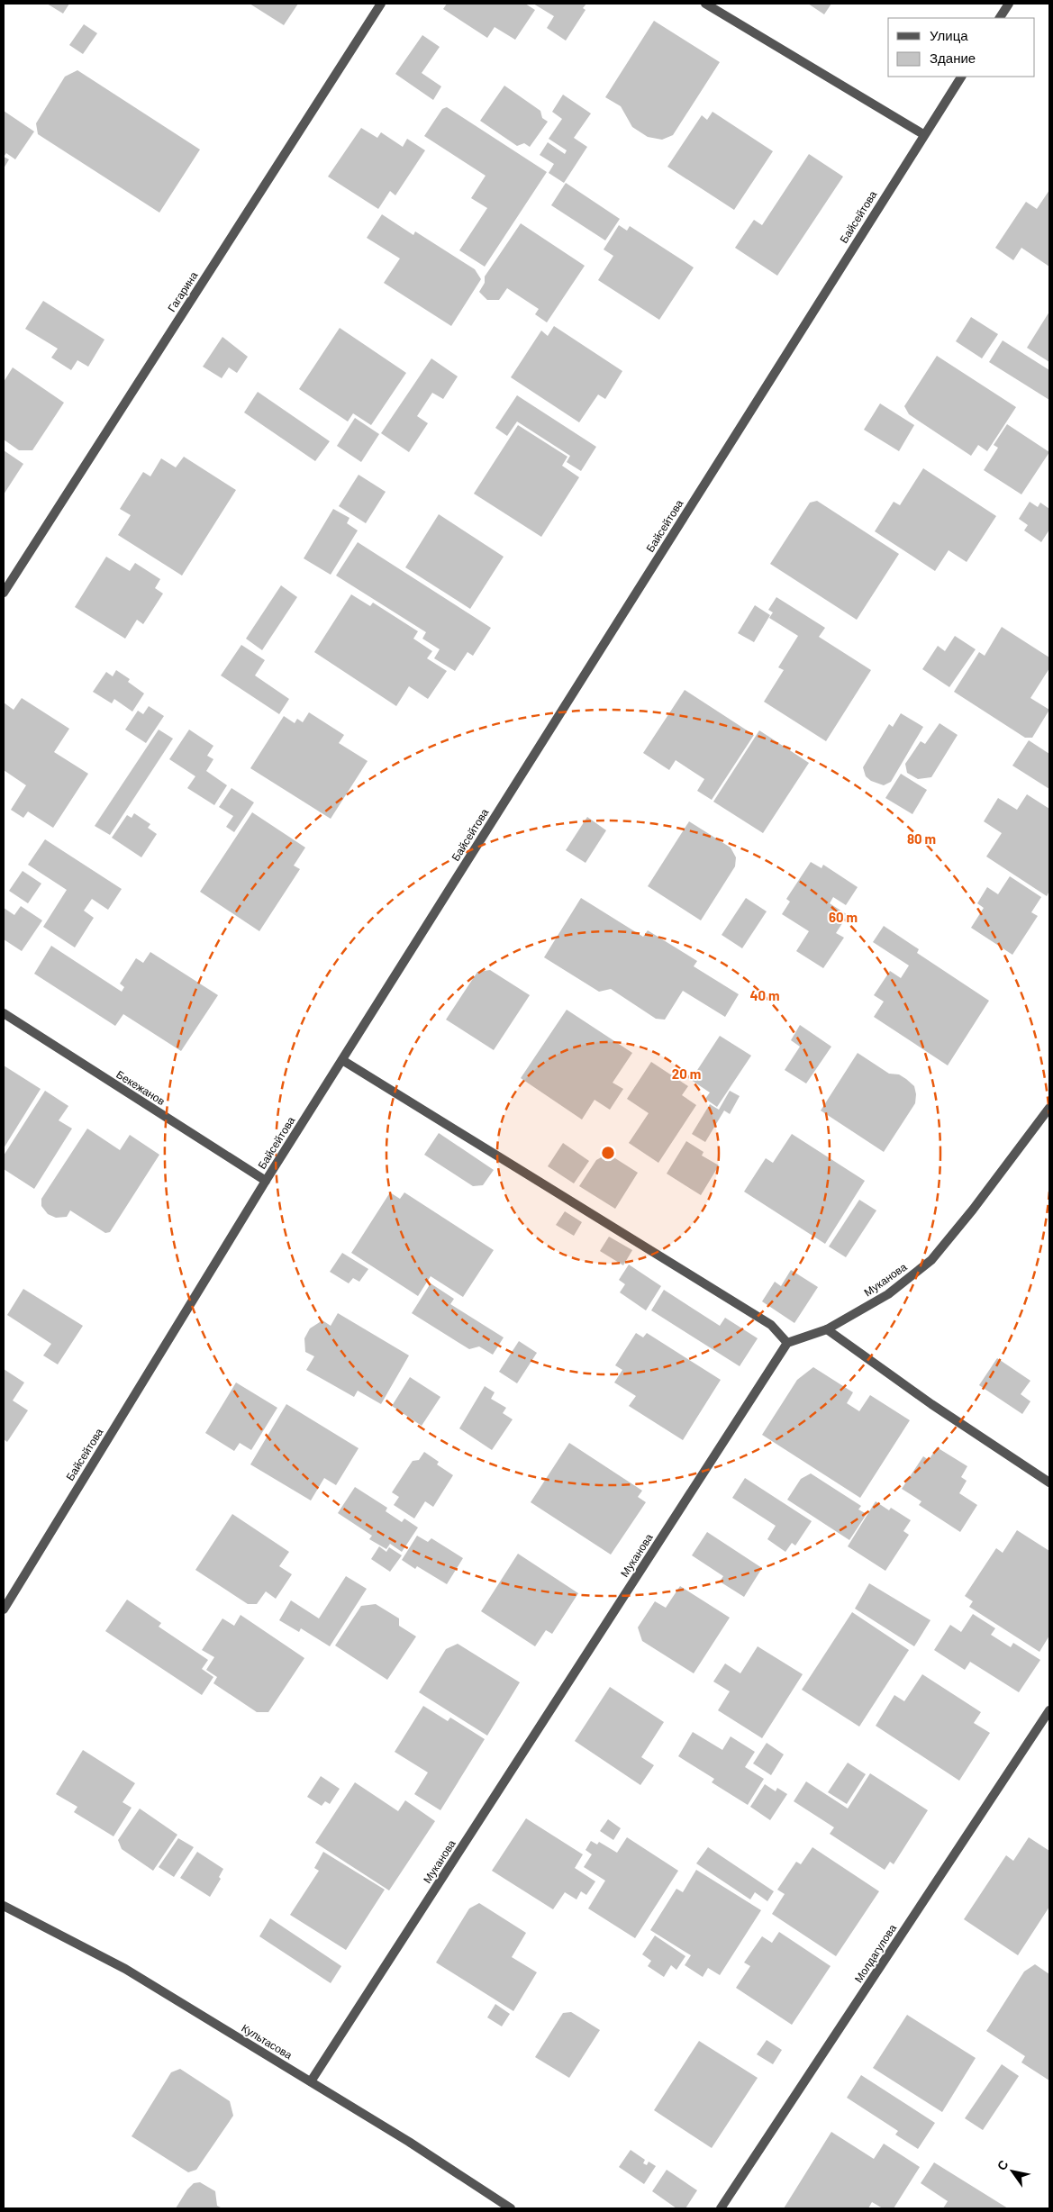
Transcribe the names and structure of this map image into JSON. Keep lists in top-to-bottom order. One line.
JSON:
{"streets":{"street":["Байсейтова","Гагарина","Бекежанов","Муканова","Молдагулова","Культасова"]},"crossings":[["Байсейтова","Бекежанов"],["Муканова","Культасова"]],"legend":["Улица","Здание"],"north":"top left","rings":["80 m","60 m","40 m","20 m"]}
